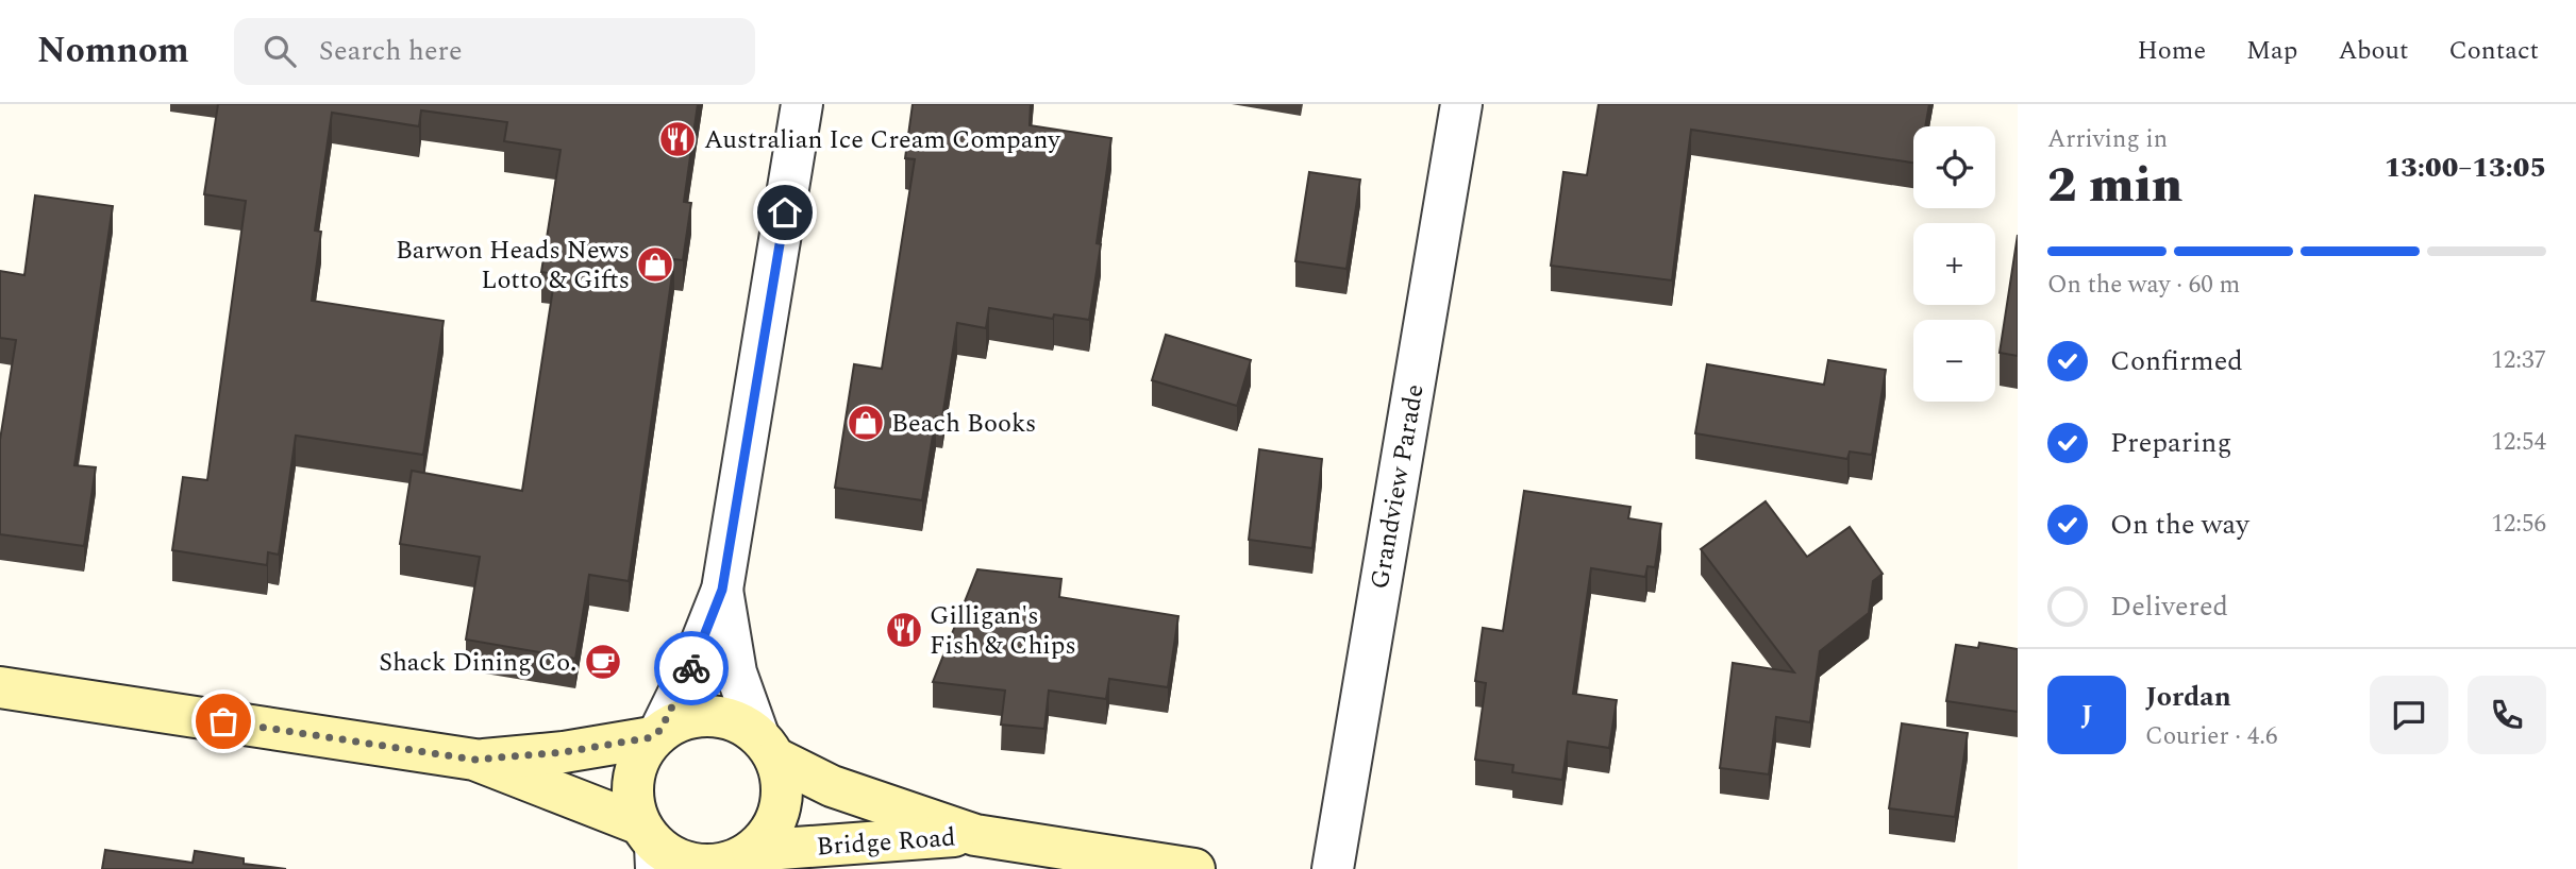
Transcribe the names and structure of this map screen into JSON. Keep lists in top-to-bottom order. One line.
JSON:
{"streets":{"main road":["Bridge Road"],"street":["Grandview Parade"]},"places":{"restaurant":["Australian Ice Cream Company","Gilligan's Fish & Chips"],"shop":["Barwon Heads News Lotto & Gifts","Beach Books"],"cafe":["Shack Dining Co."]},"page":{"header":"Nomnom","search":"Search here","nav":["Home","Map","About","Contact"],"heading":["2 min","Arriving in","13:00–13:05"],"panel":["Jordan","Courier · 4.6"],"map_buttons":["+","−"],"bar":"On the way · 60 m","list":[["Confirmed","12:37"],["Preparing","12:54"],["On the way","12:56"],"Delivered"],"round":"J"}}
